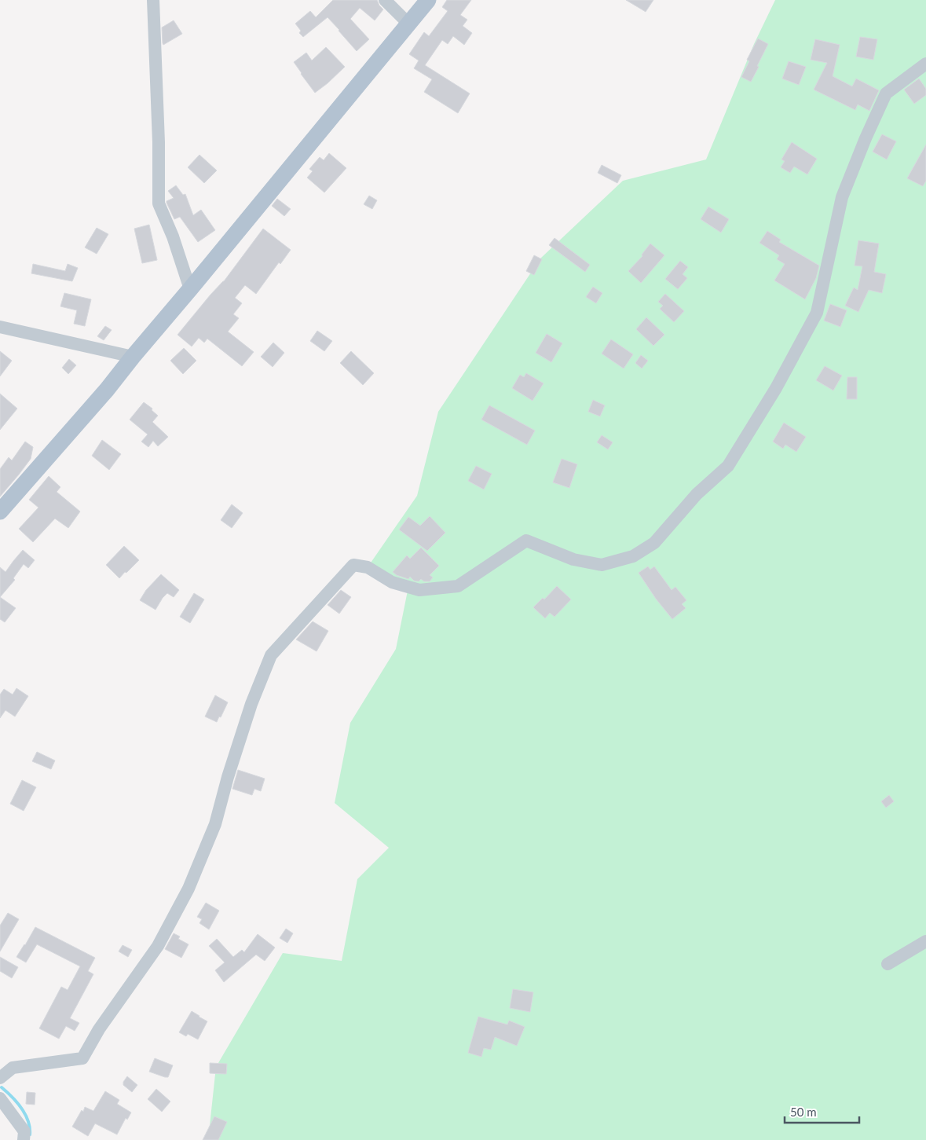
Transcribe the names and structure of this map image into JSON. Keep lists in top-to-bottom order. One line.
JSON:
{"scale_bar":"50 m"}
